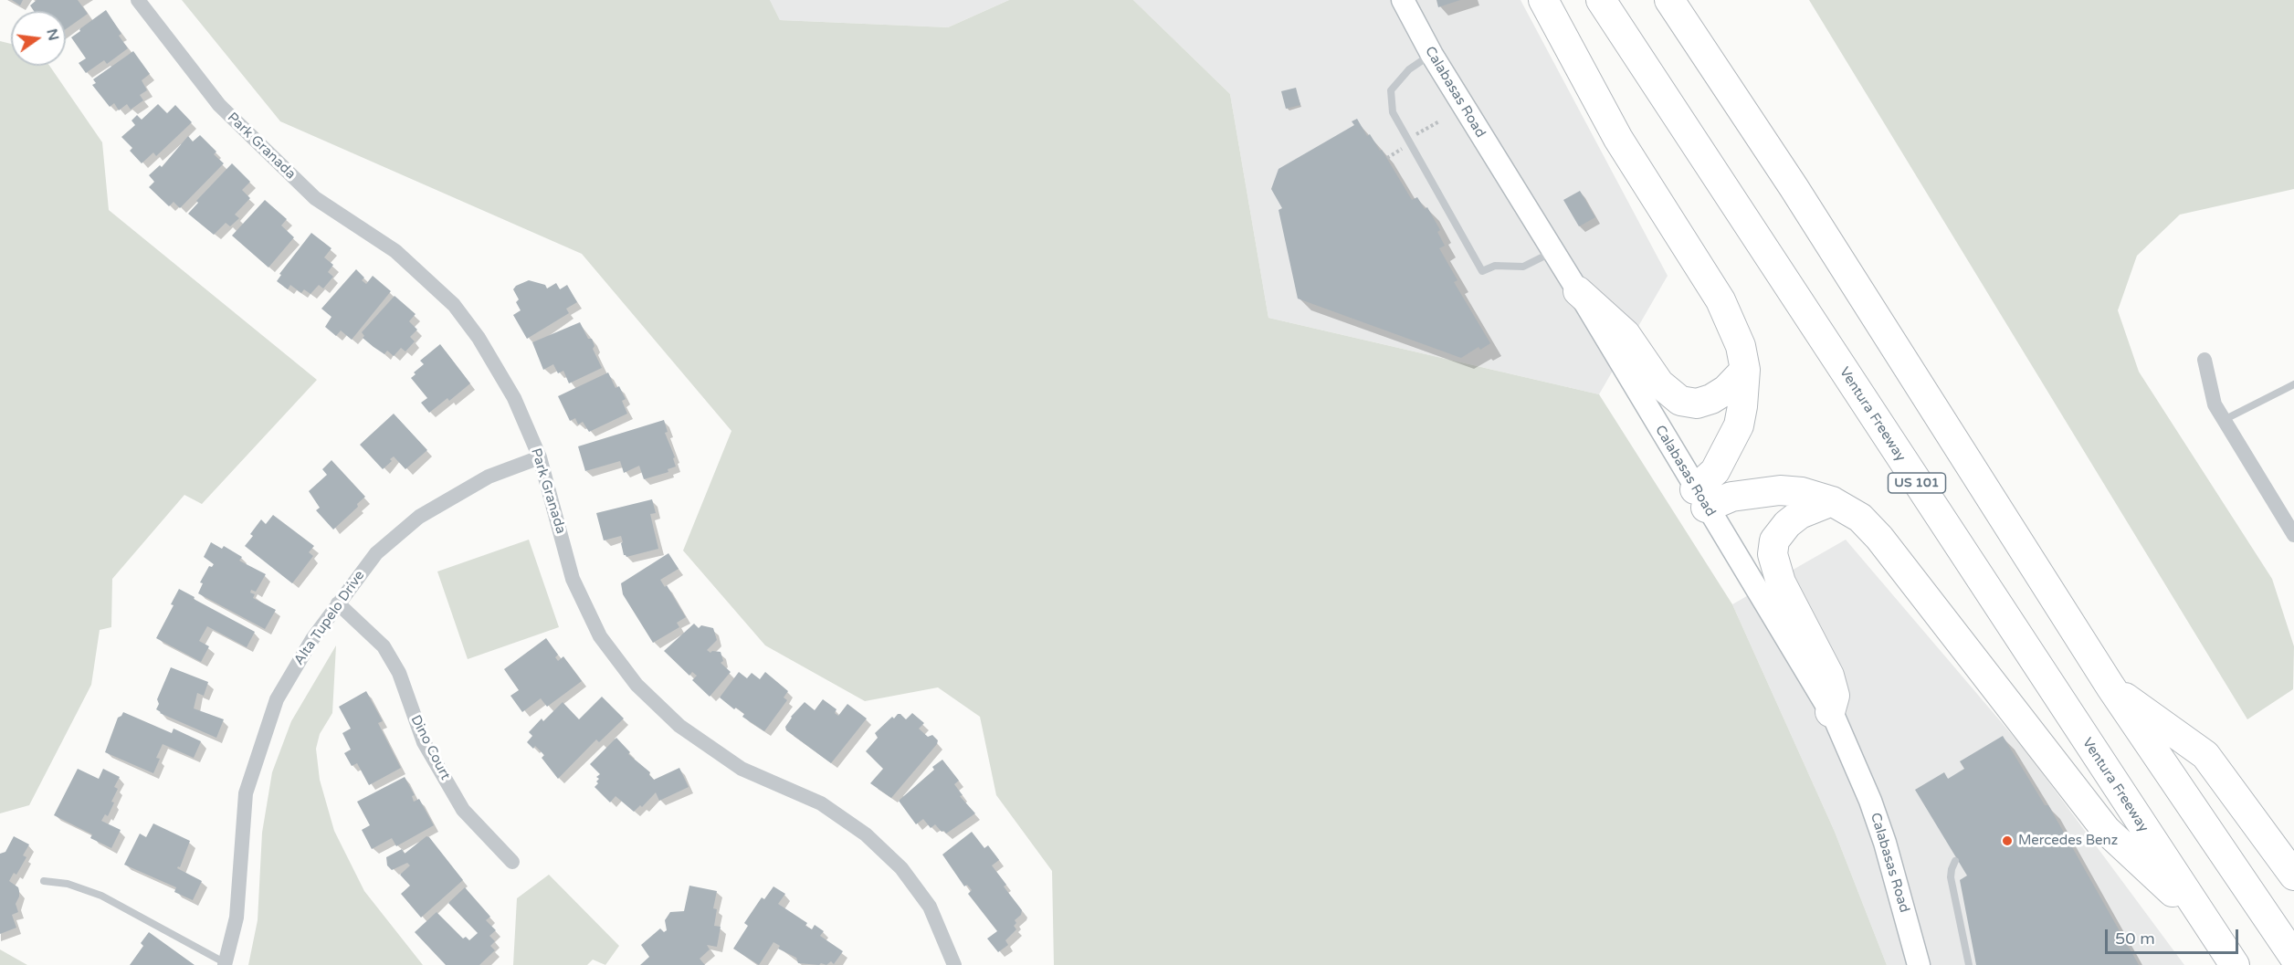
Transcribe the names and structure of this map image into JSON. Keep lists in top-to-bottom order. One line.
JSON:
{"streets":{"highway":["Ventura Freeway","US 101"],"main road":["Calabasas Road"],"street":["Park Granada","Alta Tupelo Drive","Dino Court"]},"crossings":[["Park Granada","Alta Tupelo Drive"],["Alta Tupelo Drive","Dino Court"]],"places":["Mercedes Benz"],"scale_bar":"50 m","north":"right"}
